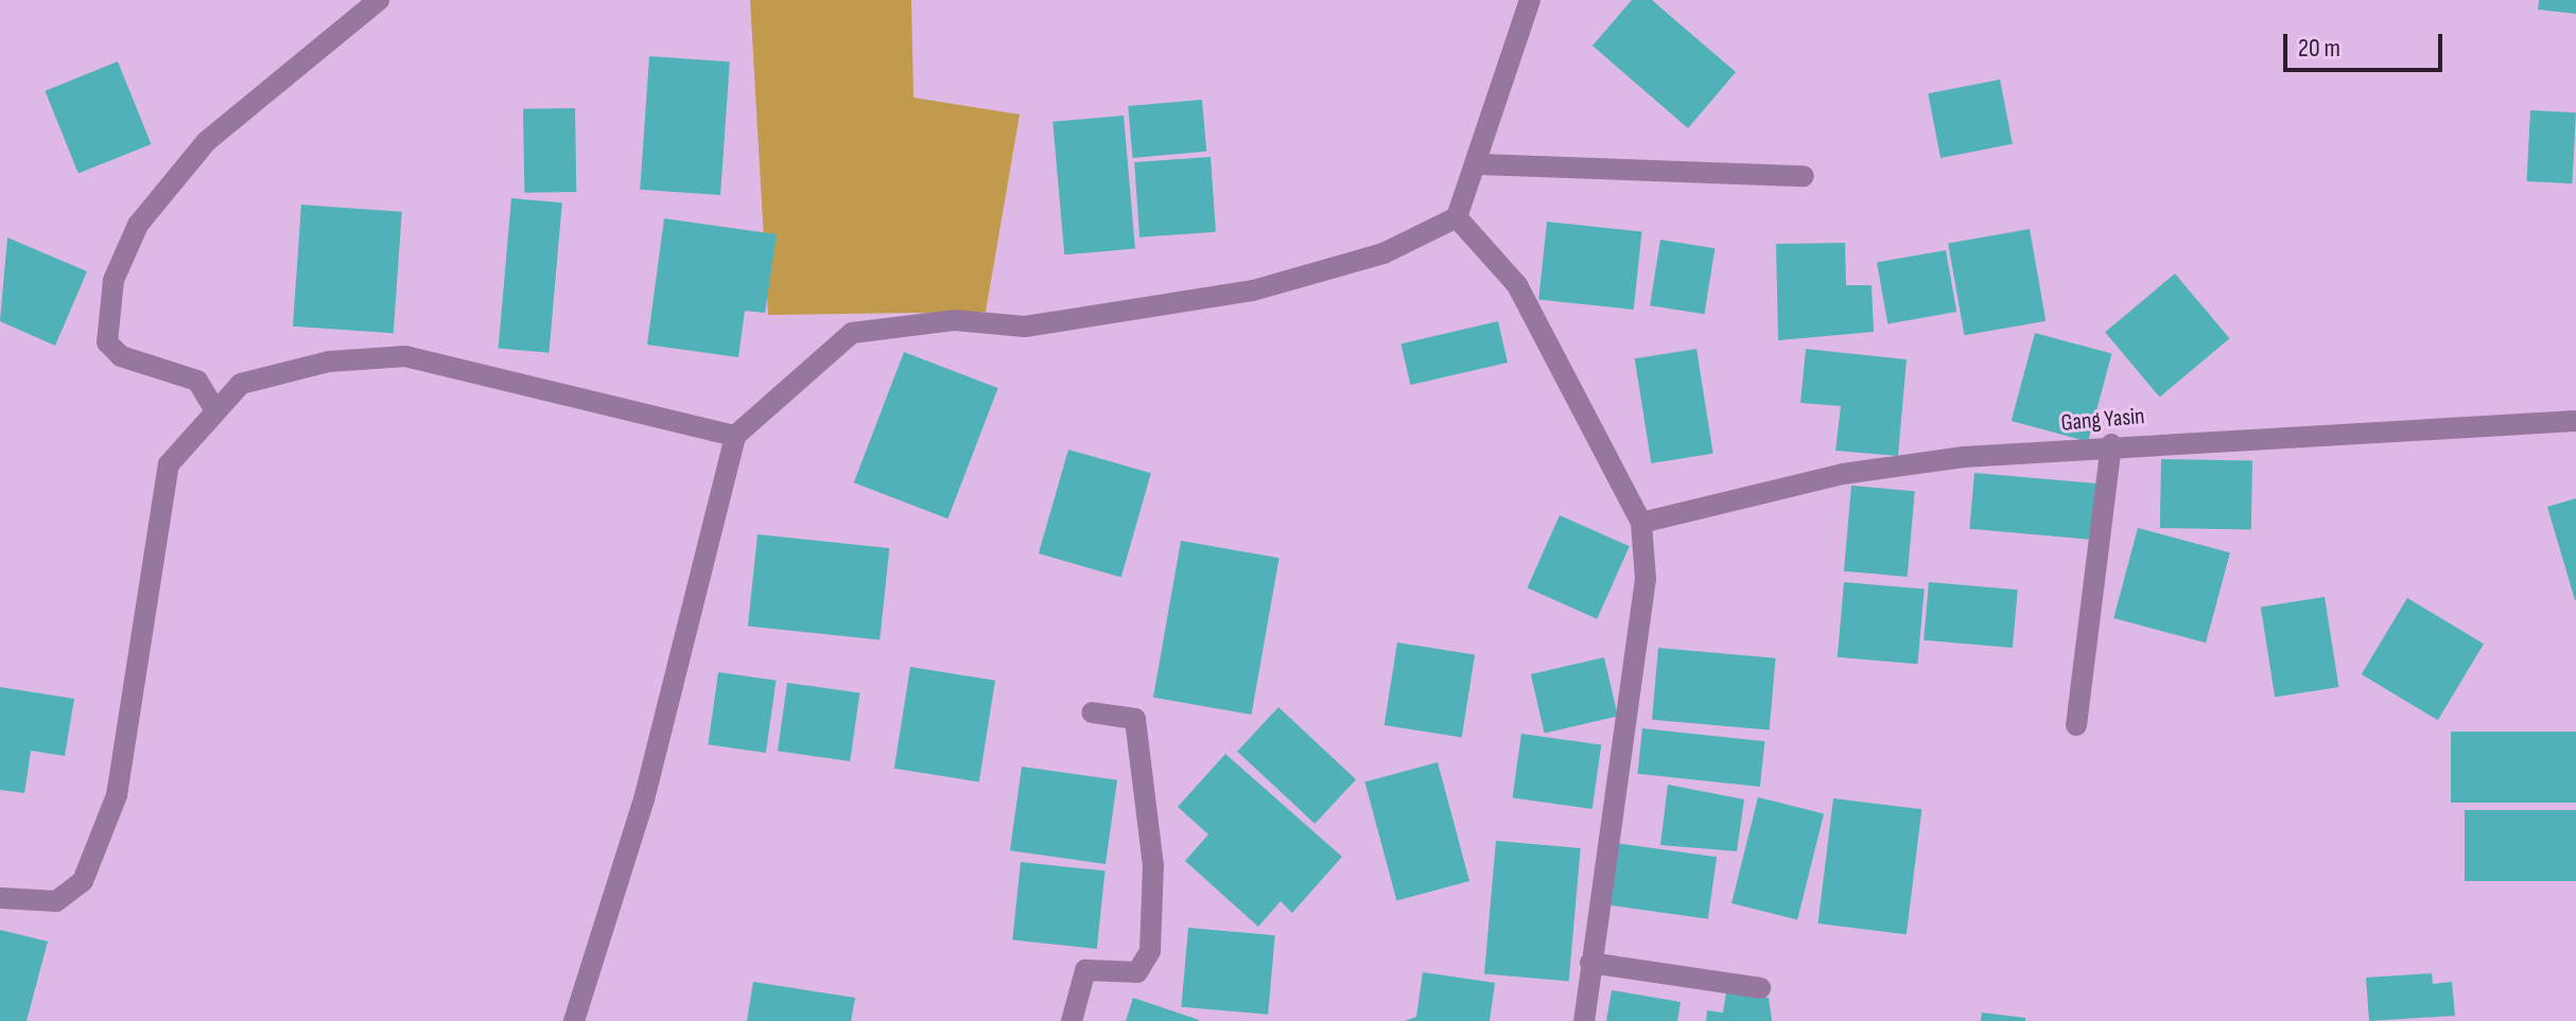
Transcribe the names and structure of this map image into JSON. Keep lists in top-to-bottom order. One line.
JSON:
{"streets":{"street":["Gang Yasin"]},"scale_bar":"20 m"}
